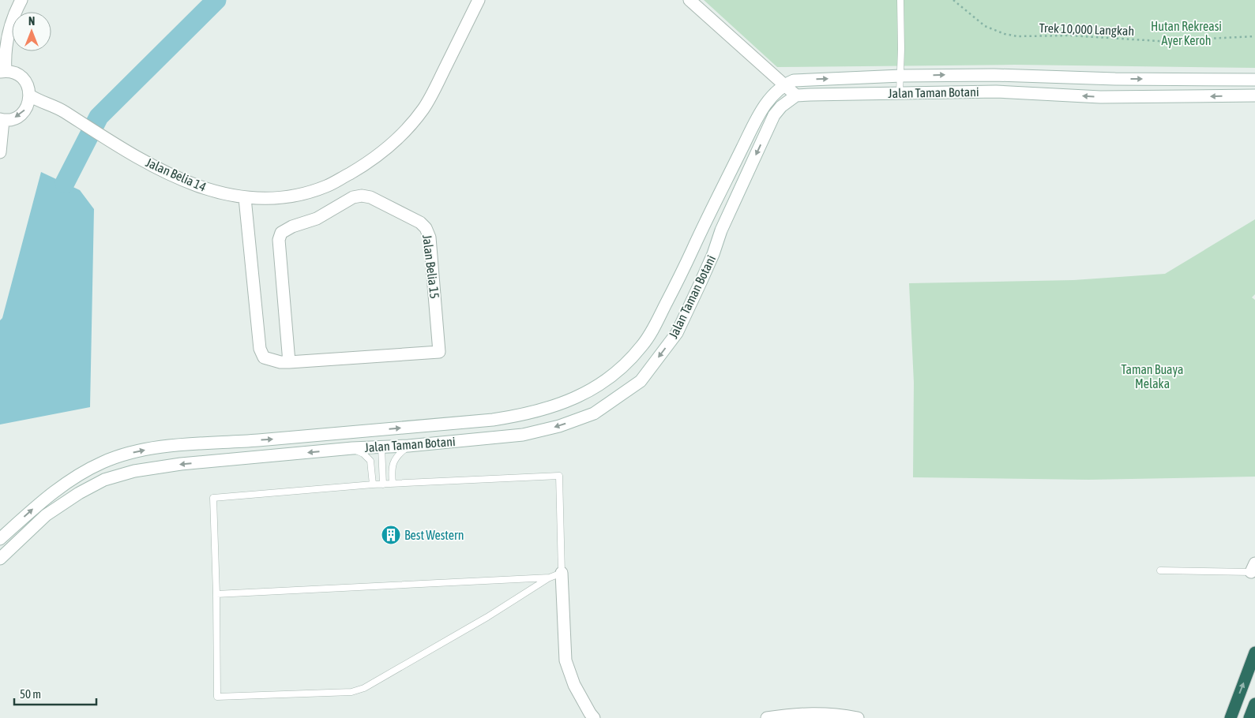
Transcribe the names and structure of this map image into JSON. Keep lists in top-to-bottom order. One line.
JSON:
{"streets":{"street":["Jalan Taman Botani","Jalan Belia 14","Jalan Belia 15"],"path":["Trek 10,000 Langkah"]},"crossings":[["Jalan Belia 14","Jalan Belia 15"]],"parks":["Hutan Rekreasi Ayer Keroh","Taman Buaya Melaka"],"places":{"building":["Best Western"]},"scale_bar":"50 m","north":"top"}
